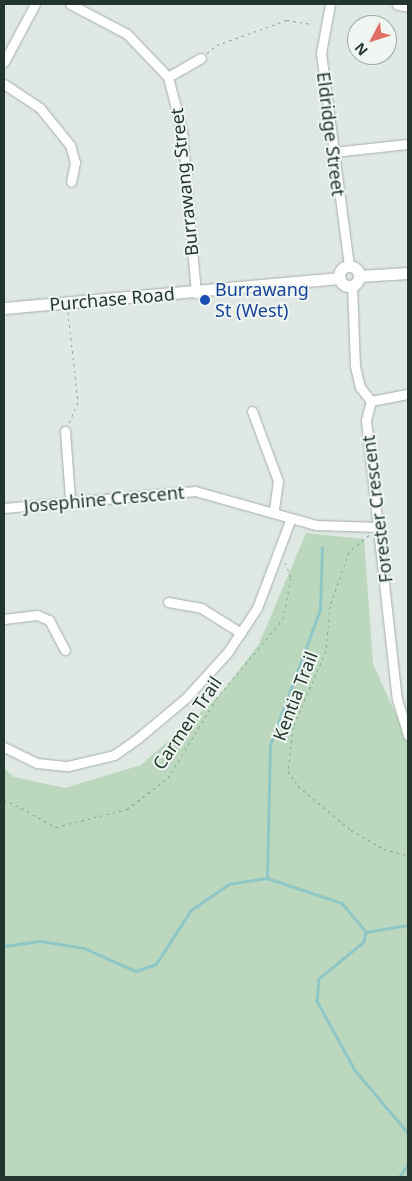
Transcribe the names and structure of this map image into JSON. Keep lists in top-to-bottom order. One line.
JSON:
{"streets":{"main road":["Purchase Road"],"street":["Eldridge Street","Burrawang Street","Josephine Crescent","Forester Crescent"],"path":["Kentia Trail","Carmen Trail"]},"crossings":[["Burrawang Street","Purchase Road"],["Josephine Crescent","Forester Crescent"],["Josephine Crescent","Kentia Trail"],["Forester Crescent","Kentia Trail"]],"places":["Burrawang St (West)"],"north":"bottom left"}
